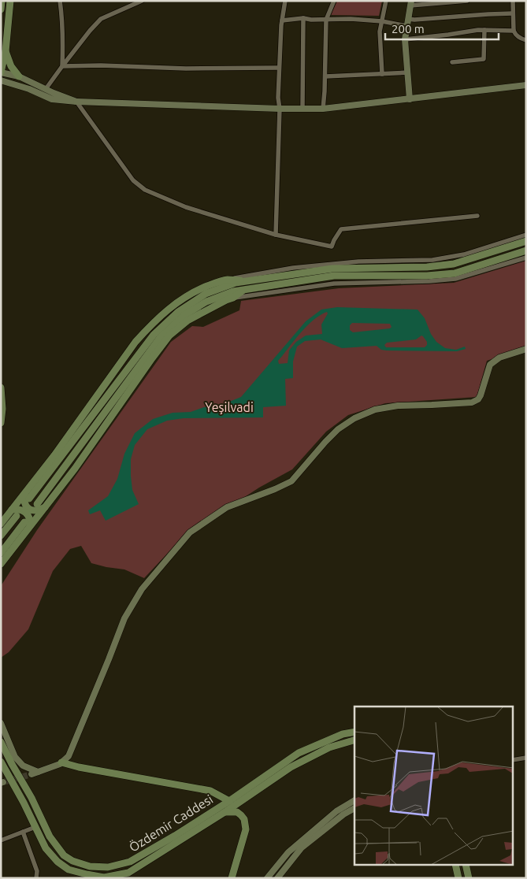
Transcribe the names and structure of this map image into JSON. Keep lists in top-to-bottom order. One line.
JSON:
{"streets":{"main road":["Özdemir Caddesi"]},"parks":["Yeşilvadi"],"scale_bar":"200 m"}
